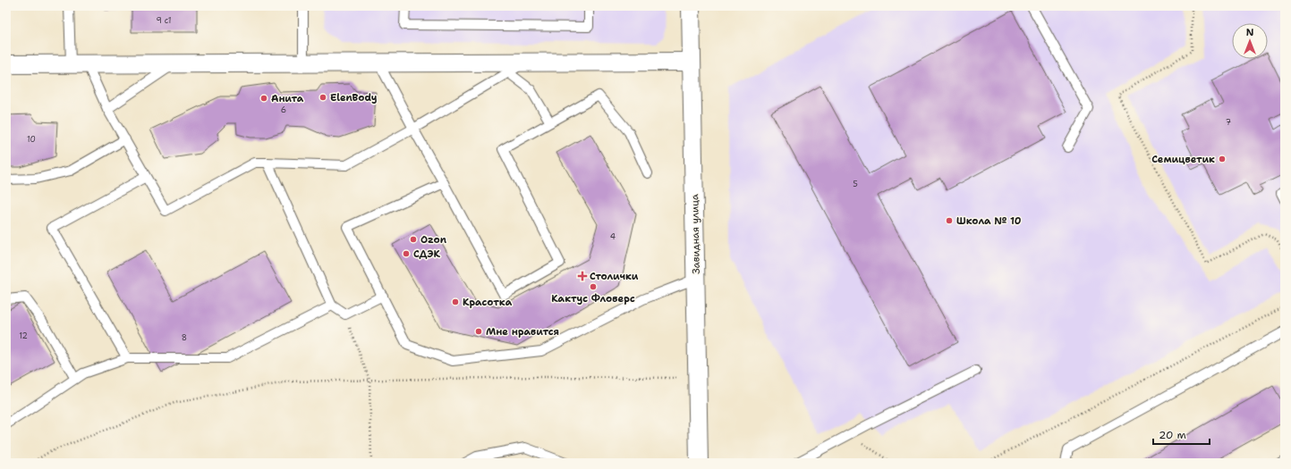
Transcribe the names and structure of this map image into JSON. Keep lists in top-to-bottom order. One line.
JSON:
{"streets":{"street":["Завидная улица"]},"places":{"other":["ElenBody","Анита","Семицветик","Школа № 10","Ozon","СДЭК","Кактус Фловерс","Красотка","Мне нравится"],"health":["Столички"]},"house_numbers":["9 с1","6","7","10","5","4","12","8"],"scale_bar":"20 m","north":"top"}
